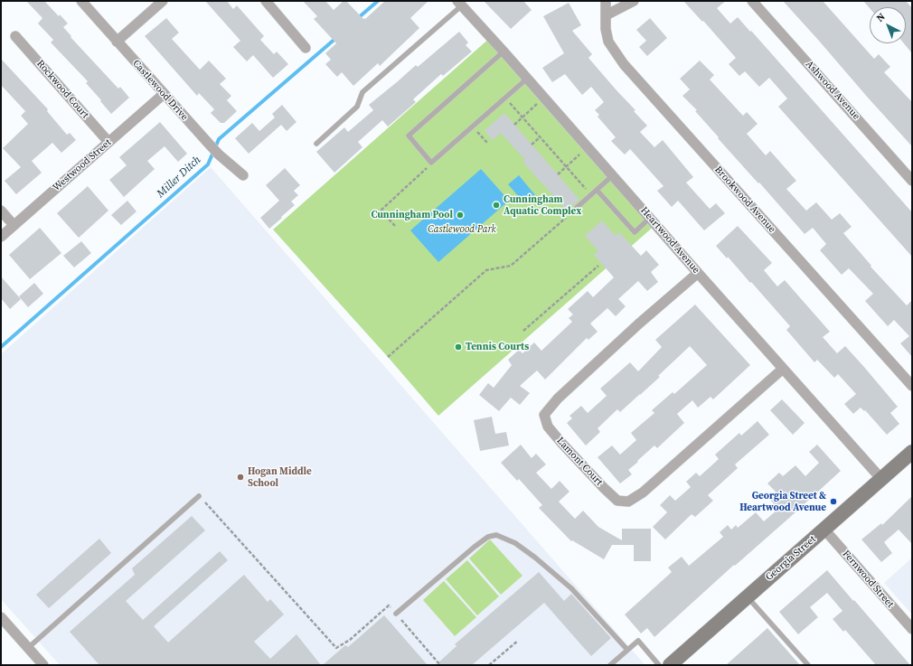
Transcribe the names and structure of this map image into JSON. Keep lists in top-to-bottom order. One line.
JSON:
{"streets":{"main road":["Georgia Street"],"street":["Rockwood Court","Castlewood Drive","Ashwood Avenue","Westwood Street","Brookwood Avenue","Heartwood Avenue","Lamont Court","Fernwood Street"]},"crossings":[["Rockwood Court","Westwood Street"],["Castlewood Drive","Westwood Street"],["Heartwood Avenue","Lamont Court"],["Heartwood Avenue","Georgia Street"],["Georgia Street","Fernwood Street"]],"water":["Miller Ditch"],"parks":["Castlewood Park"],"places":["Cunningham Aquatic Complex","Cunningham Pool","Tennis Courts","Hogan Middle School","Georgia Street & Heartwood Avenue"],"north":"top left"}
